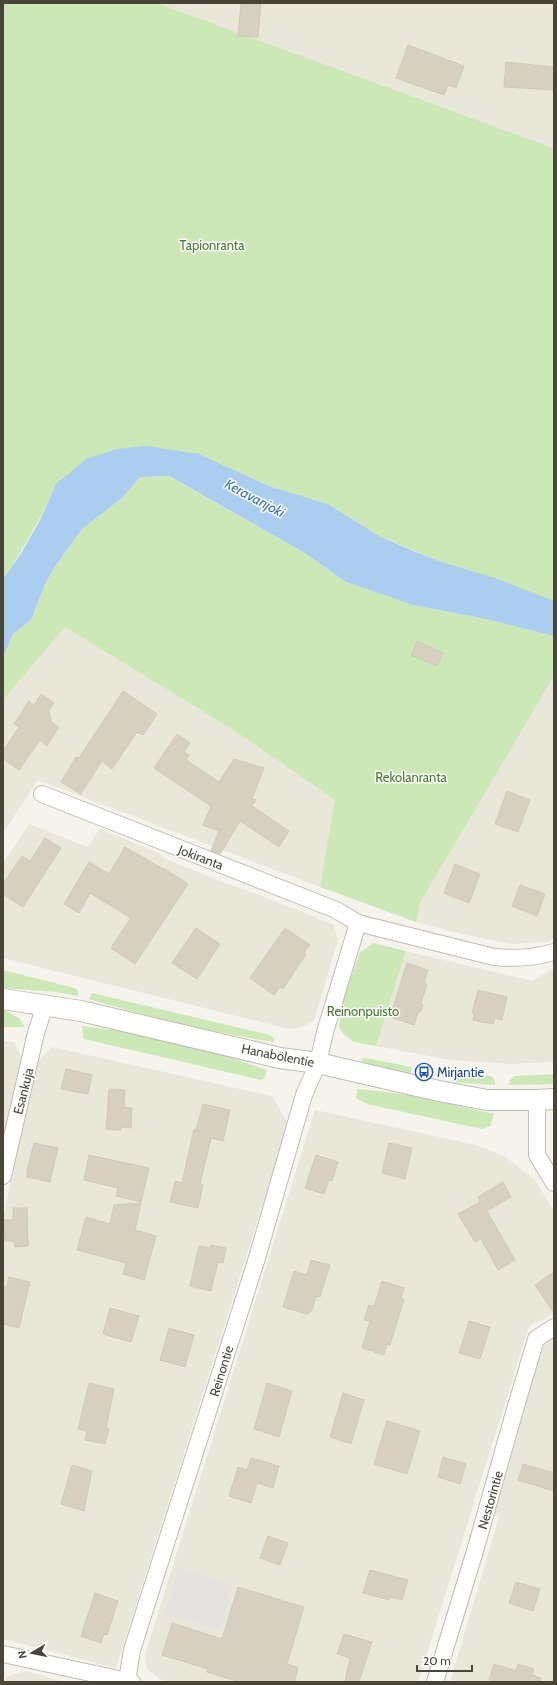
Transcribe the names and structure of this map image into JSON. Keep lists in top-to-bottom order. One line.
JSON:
{"streets":{"street":["Jokiranta","Hanabölentie","Esankuja","Reinontie","Nestorintie"]},"crossings":[["Hanabölentie","Esankuja"],["Hanabölentie","Reinontie"]],"water":["Keravanjoki"],"parks":["Tapionranta","Rekolanranta","Reinonpuisto"],"places":{"bus stop":["Mirjantie"]},"scale_bar":"20 m","north":"left"}
